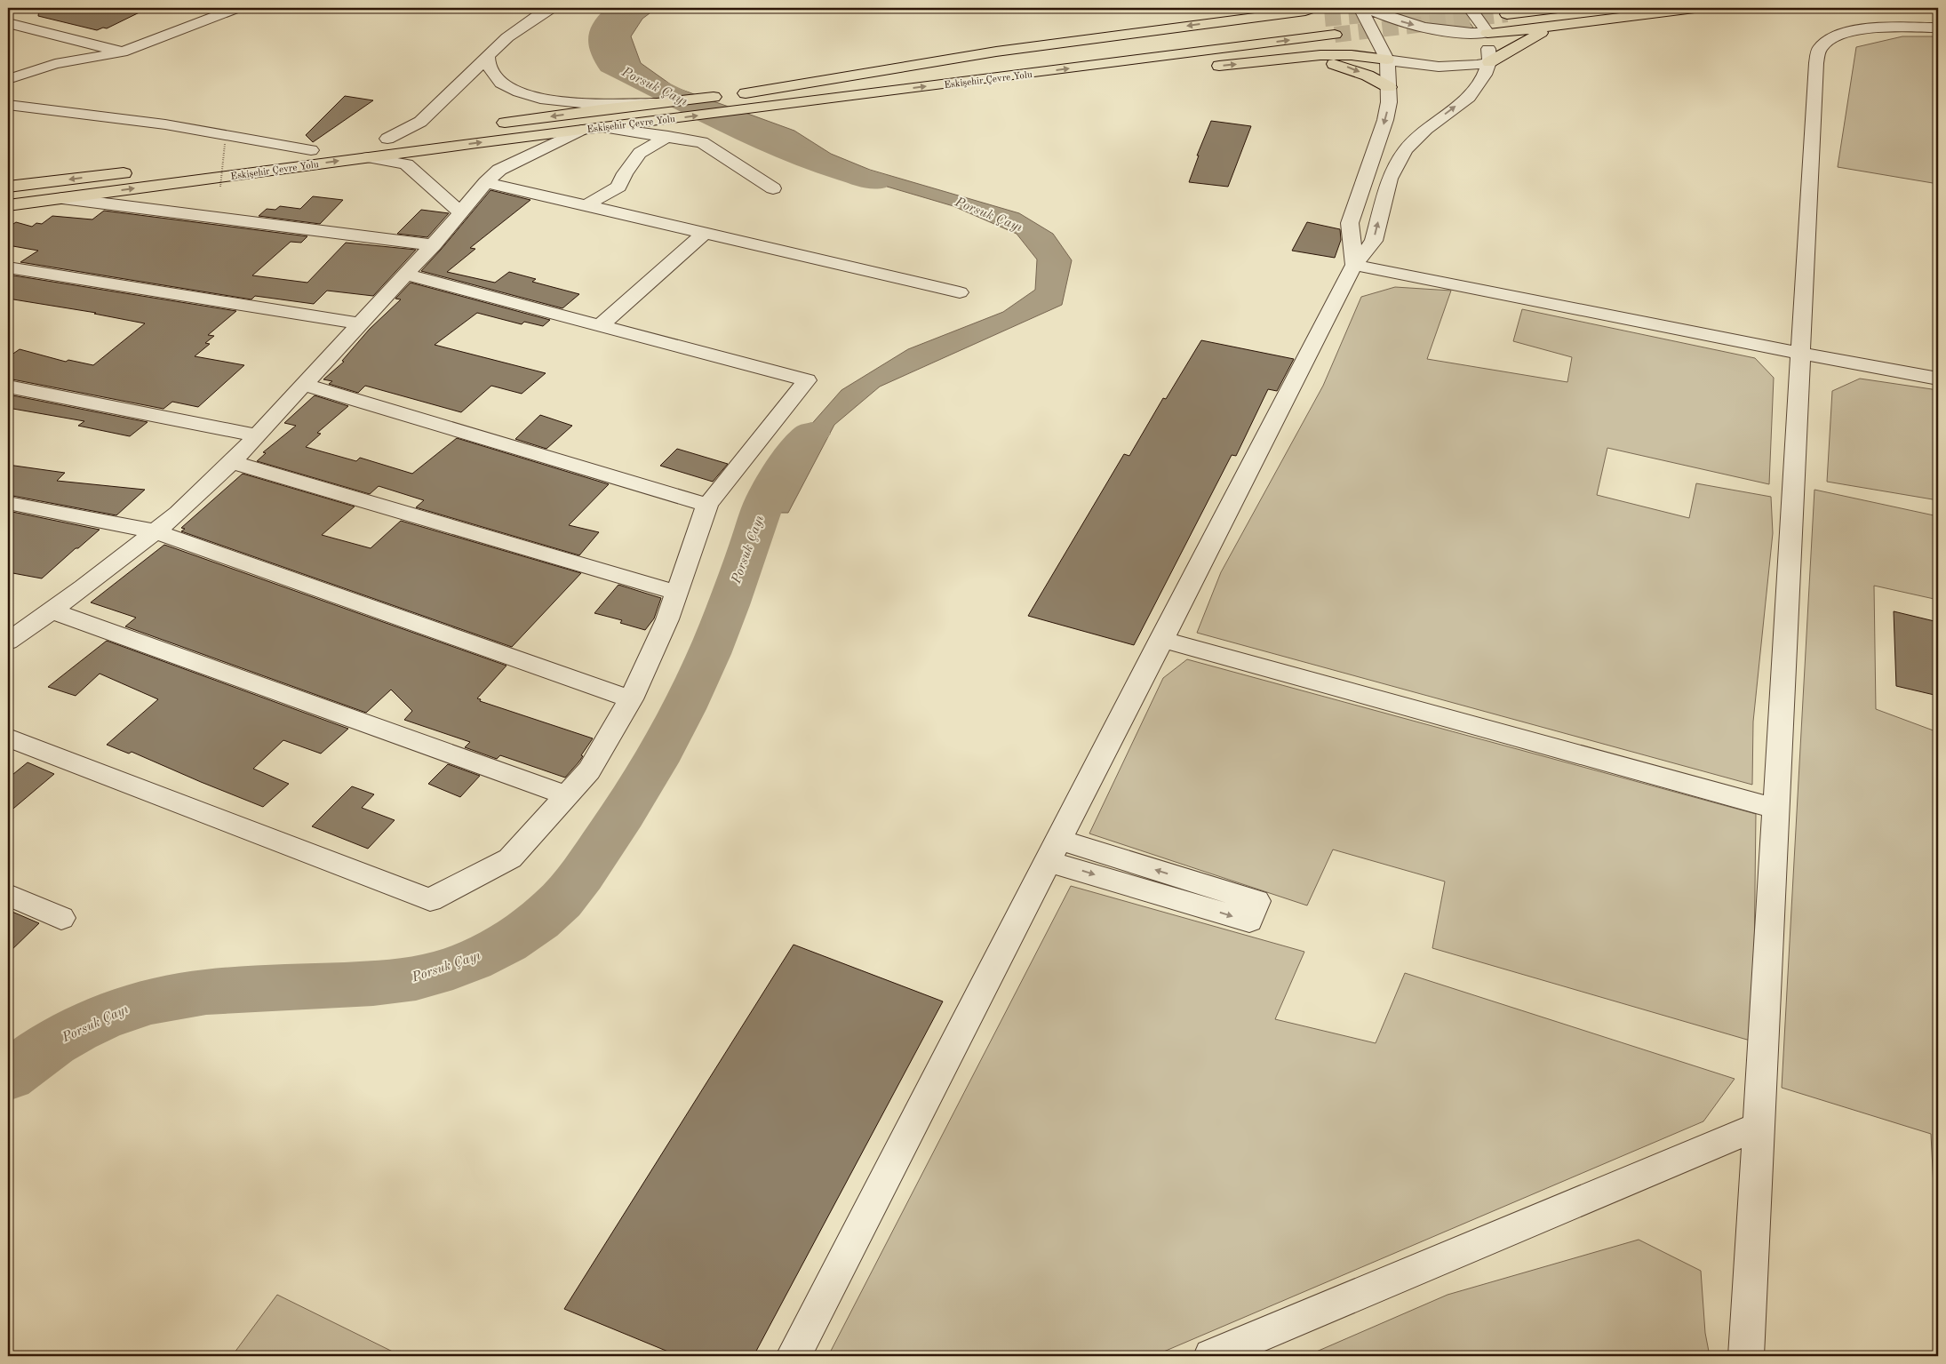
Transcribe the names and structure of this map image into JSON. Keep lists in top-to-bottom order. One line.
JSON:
{"streets":{"highway":["Eskişehir Çevre Yolu"]},"water":["Porsuk Çayı"]}
